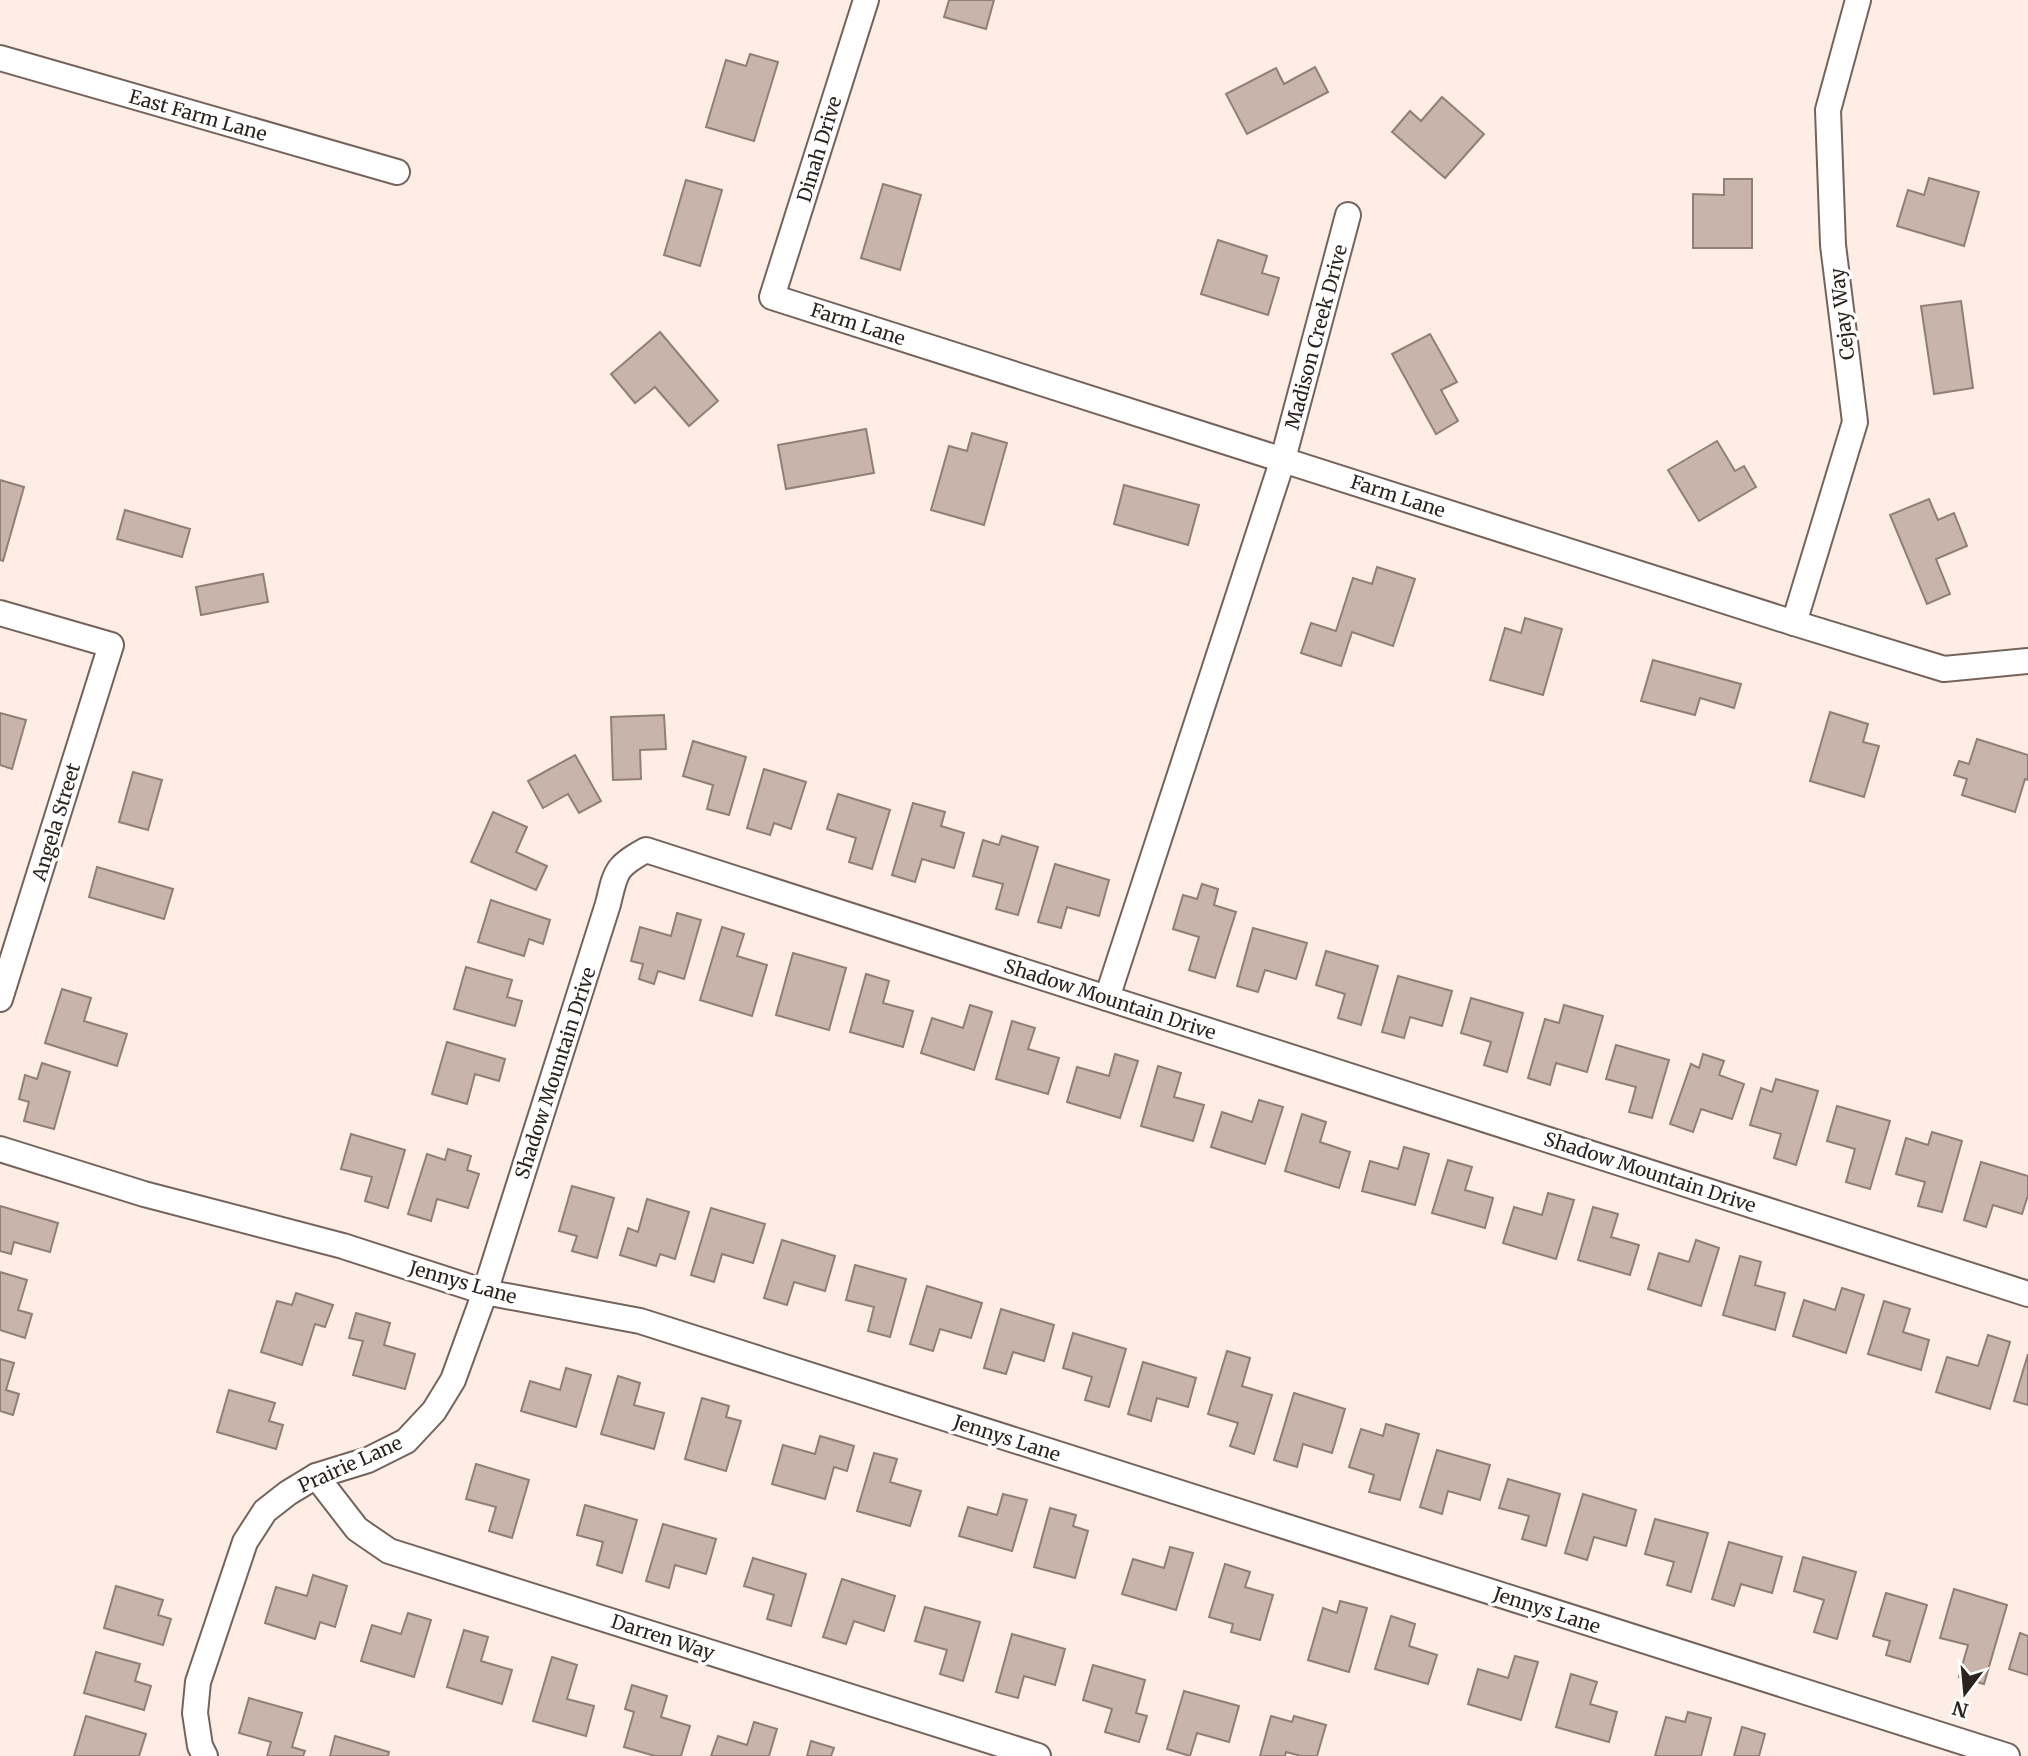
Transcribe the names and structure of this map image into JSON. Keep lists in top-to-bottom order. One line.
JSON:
{"streets":{"street":["East Farm Lane","Dinah Drive","Cejay Way","Farm Lane","Madison Creek Drive","Angela Street","Shadow Mountain Drive","Jennys Lane","Prairie Lane","Darren Way"]},"crossings":[["Dinah Drive","Farm Lane"],["Cejay Way","Farm Lane"],["Farm Lane","Madison Creek Drive"],["Madison Creek Drive","Shadow Mountain Drive"],["Shadow Mountain Drive","Jennys Lane"],["Shadow Mountain Drive","Prairie Lane"],["Jennys Lane","Prairie Lane"],["Prairie Lane","Darren Way"]],"north":"bottom"}
